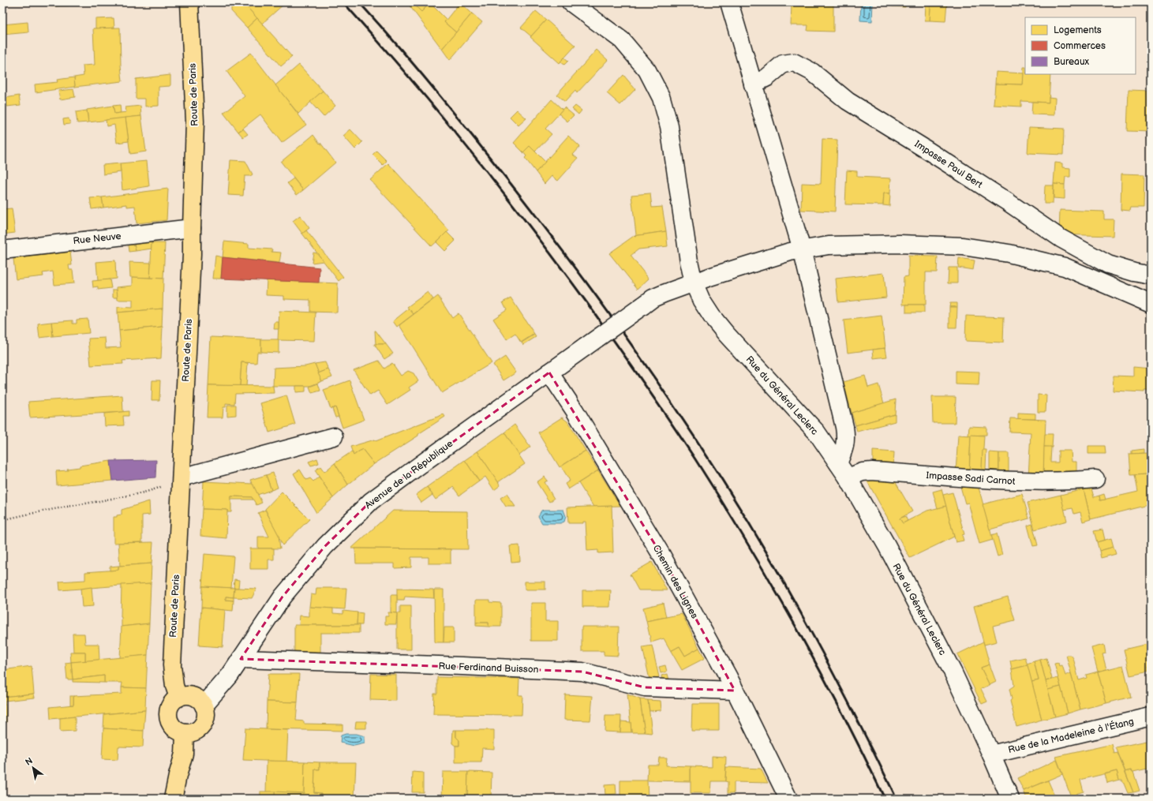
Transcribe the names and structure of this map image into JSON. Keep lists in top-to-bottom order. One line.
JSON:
{"streets":{"main road":["Route de Paris"],"street":["Impasse Paul Bert","Rue Neuve","Rue du Général Leclerc","Avenue de la République","Impasse Sadi Carnot","Chemin des Lignes","Rue Ferdinand Buisson","Rue de la Madeleine à l'Étang"]},"crossings":[["Route de Paris","Rue Neuve"],["Route de Paris","Avenue de la République"],["Rue du Général Leclerc","Avenue de la République"],["Rue du Général Leclerc","Impasse Sadi Carnot"],["Rue du Général Leclerc","Rue de la Madeleine à l'Étang"],["Avenue de la République","Chemin des Lignes"],["Avenue de la République","Rue Ferdinand Buisson"],["Chemin des Lignes","Rue Ferdinand Buisson"]],"legend":["Logements","Commerces","Bureaux"],"north":"top left"}
